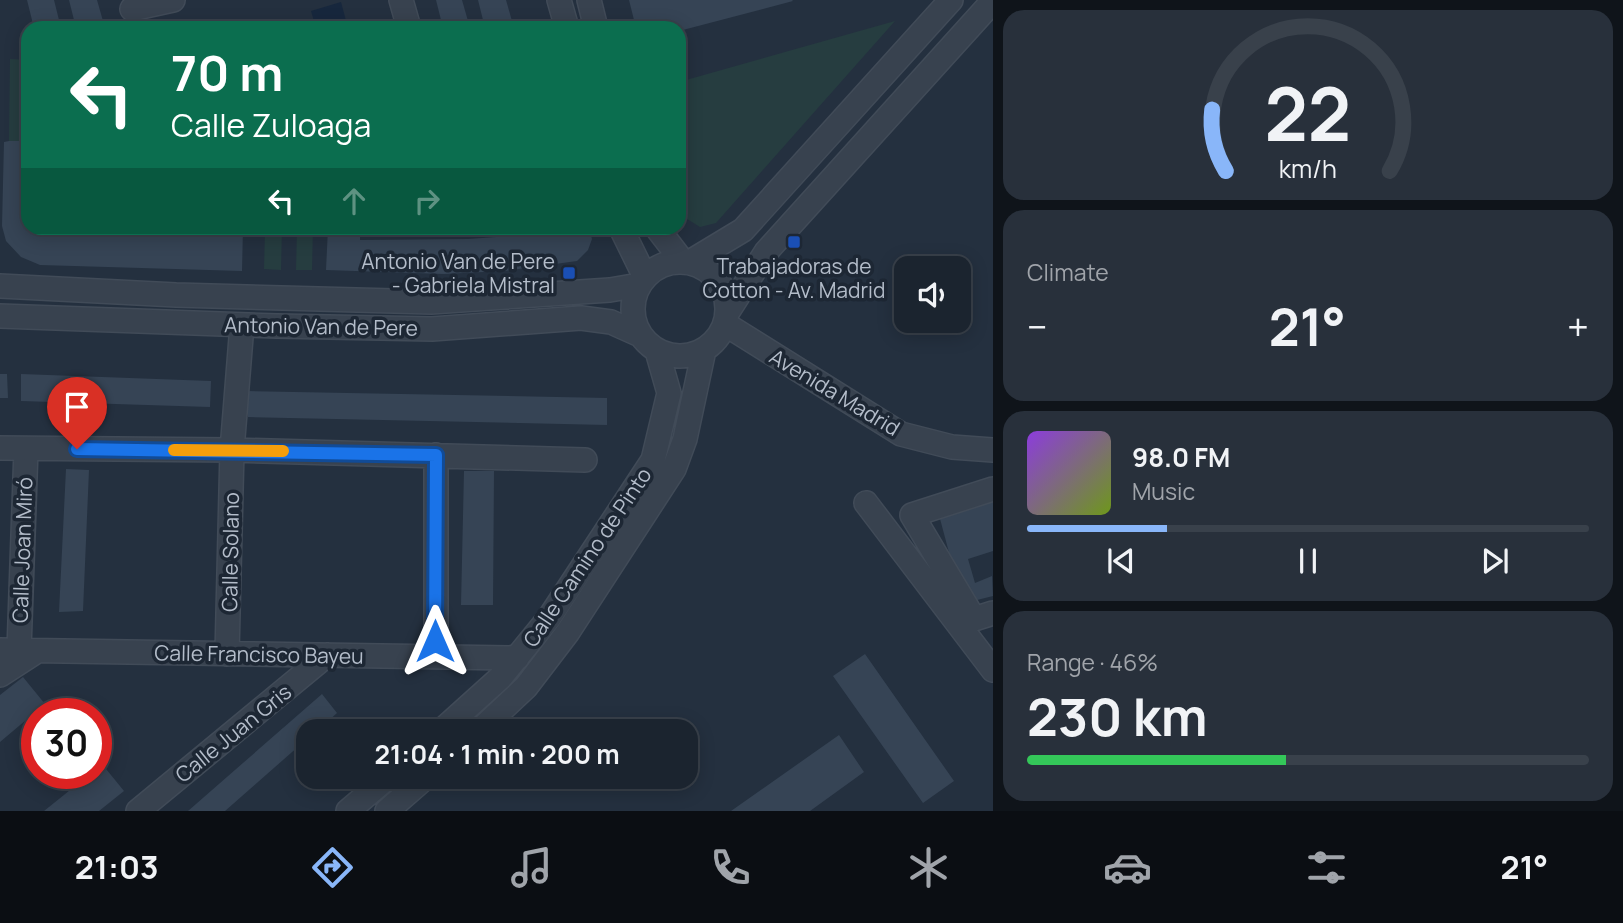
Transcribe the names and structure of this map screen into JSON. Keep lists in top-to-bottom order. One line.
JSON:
{"streets":{"street":["Antonio Van de Pere","Avenida Madrid","Calle Joan Miró","Calle Solano","Calle Camino de Pinto","Calle Francisco Bayeu","Calle Juan Gris"]},"crossings":[["Antonio Van de Pere","Avenida Madrid"],["Antonio Van de Pere","Calle Solano"],["Antonio Van de Pere","Calle Camino de Pinto"],["Avenida Madrid","Calle Camino de Pinto"],["Calle Joan Miró","Calle Francisco Bayeu"],["Calle Solano","Calle Francisco Bayeu"],["Calle Camino de Pinto","Calle Francisco Bayeu"],["Calle Francisco Bayeu","Calle Juan Gris"]],"places":{"transit":["Trabajadoras de Cotton - Av. Madrid","Antonio Van de Pere - Gabriela Mistral"]},"page":{"turn":["70 m","Calle Zuloaga"],"tile":["Climate",["Range · 46%","230 km"]],"heat":["−","21°","+"],"song":["98.0 FM","Music"],"limit":"30","trip":"21:04 · 1 min · 200 m","tabs":["21:03","21°"],"gauge":["22","km/h"]}}
